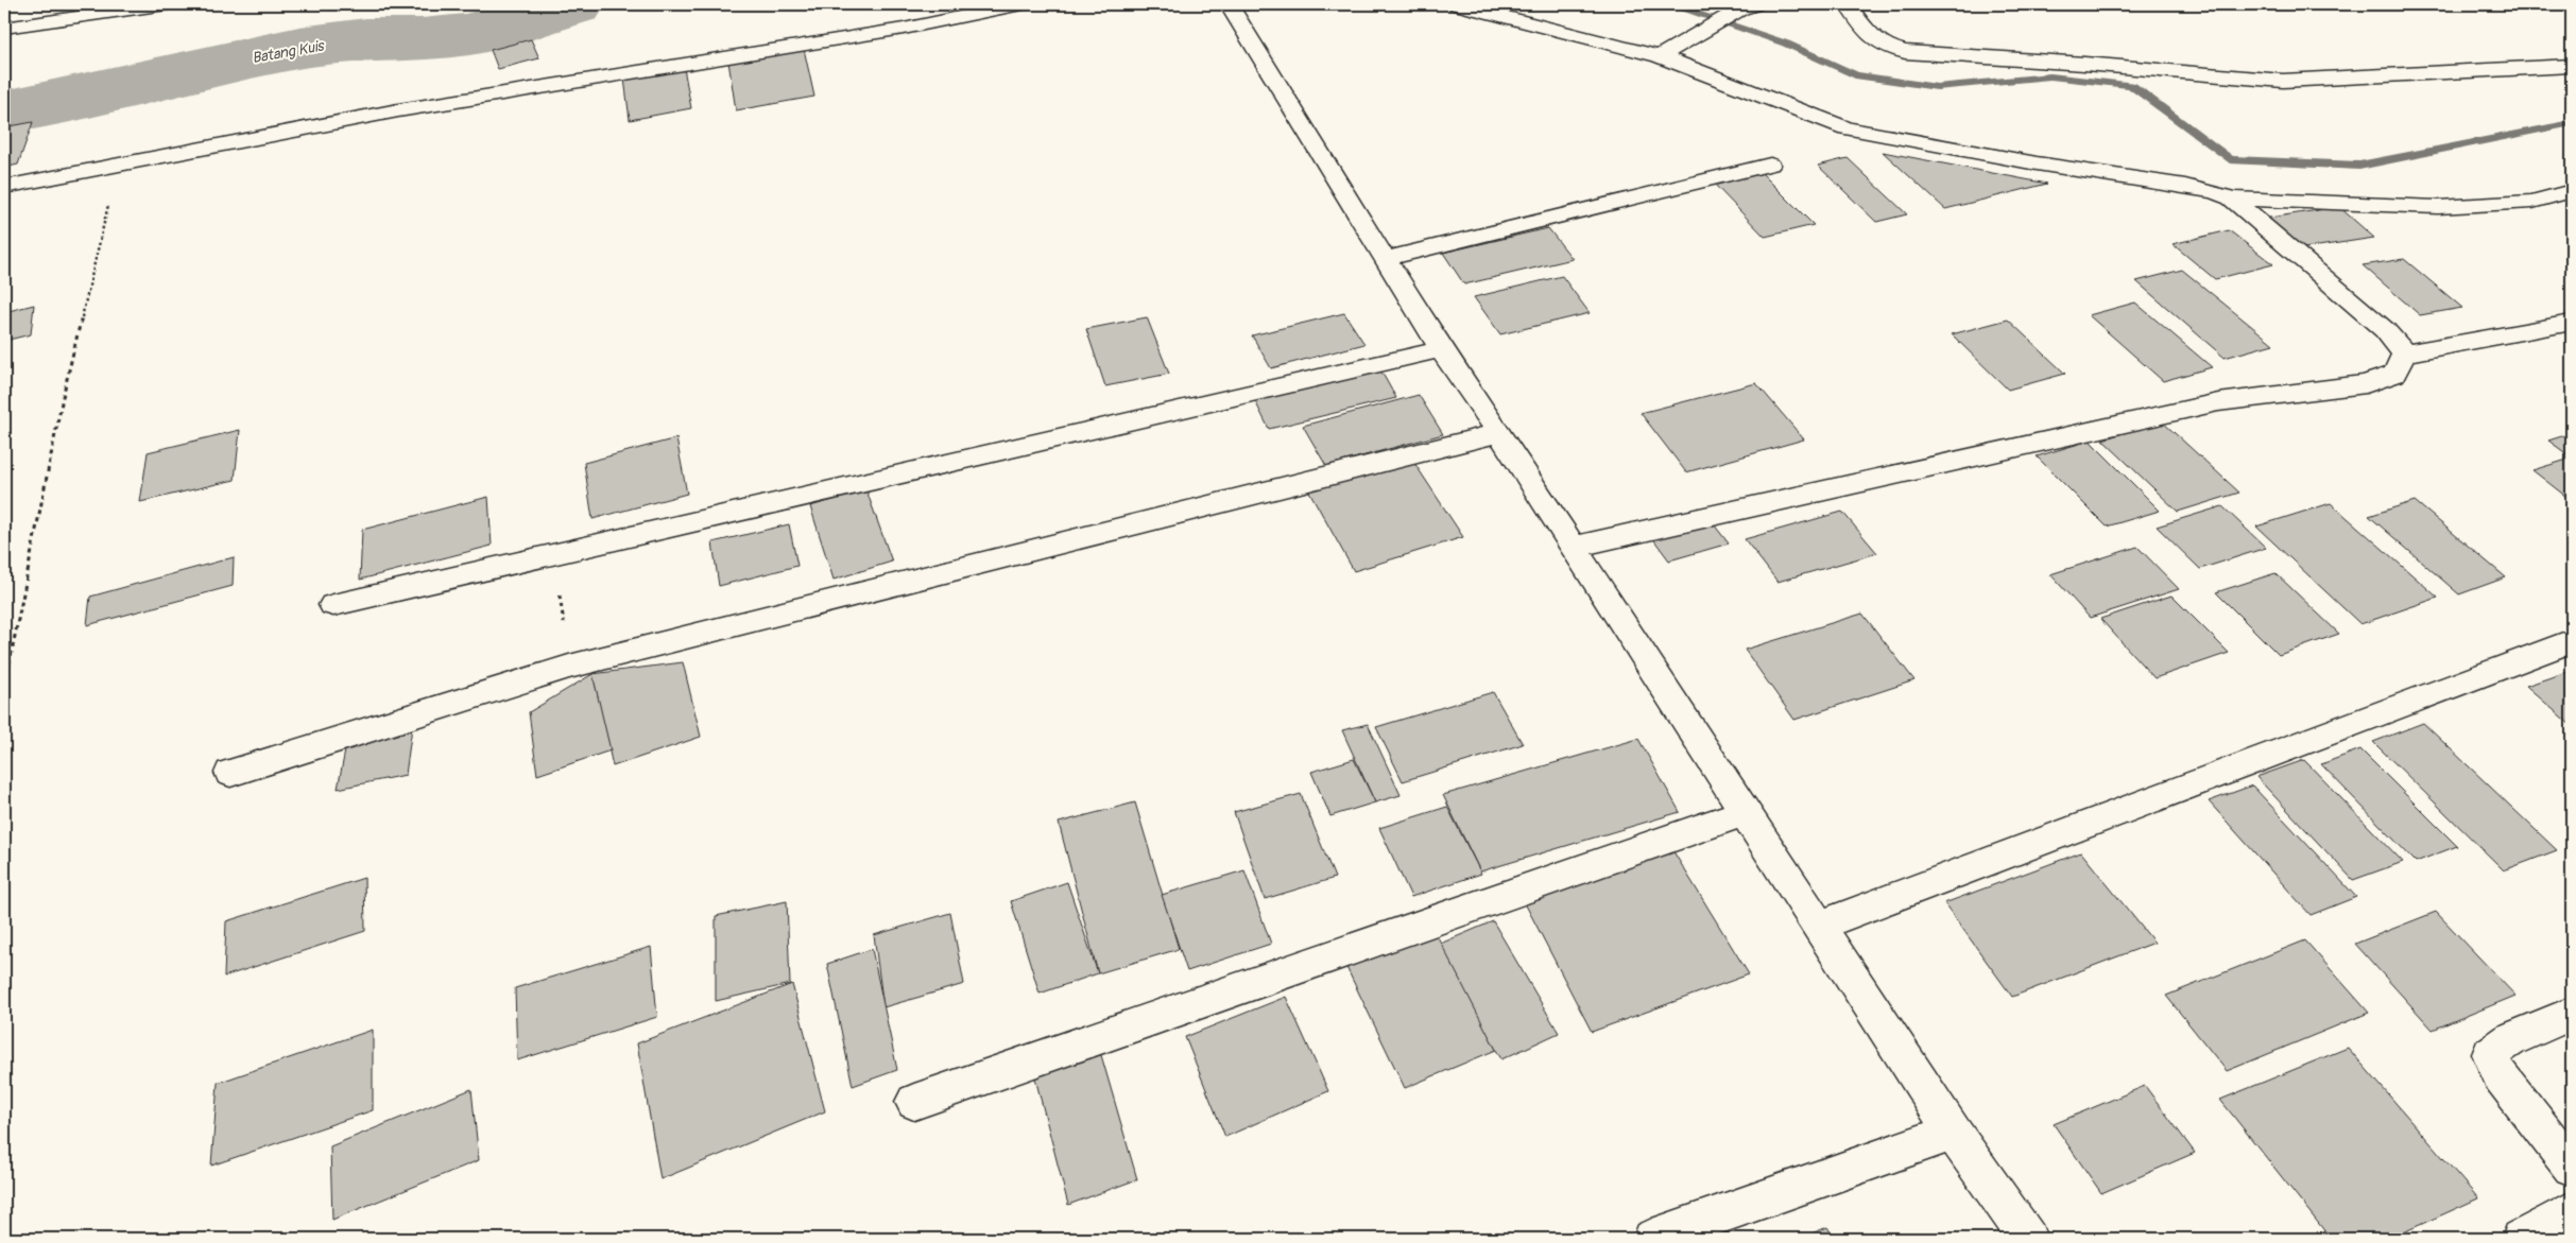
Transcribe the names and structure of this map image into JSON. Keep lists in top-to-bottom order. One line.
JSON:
{"water":["Batang Kuis"]}
